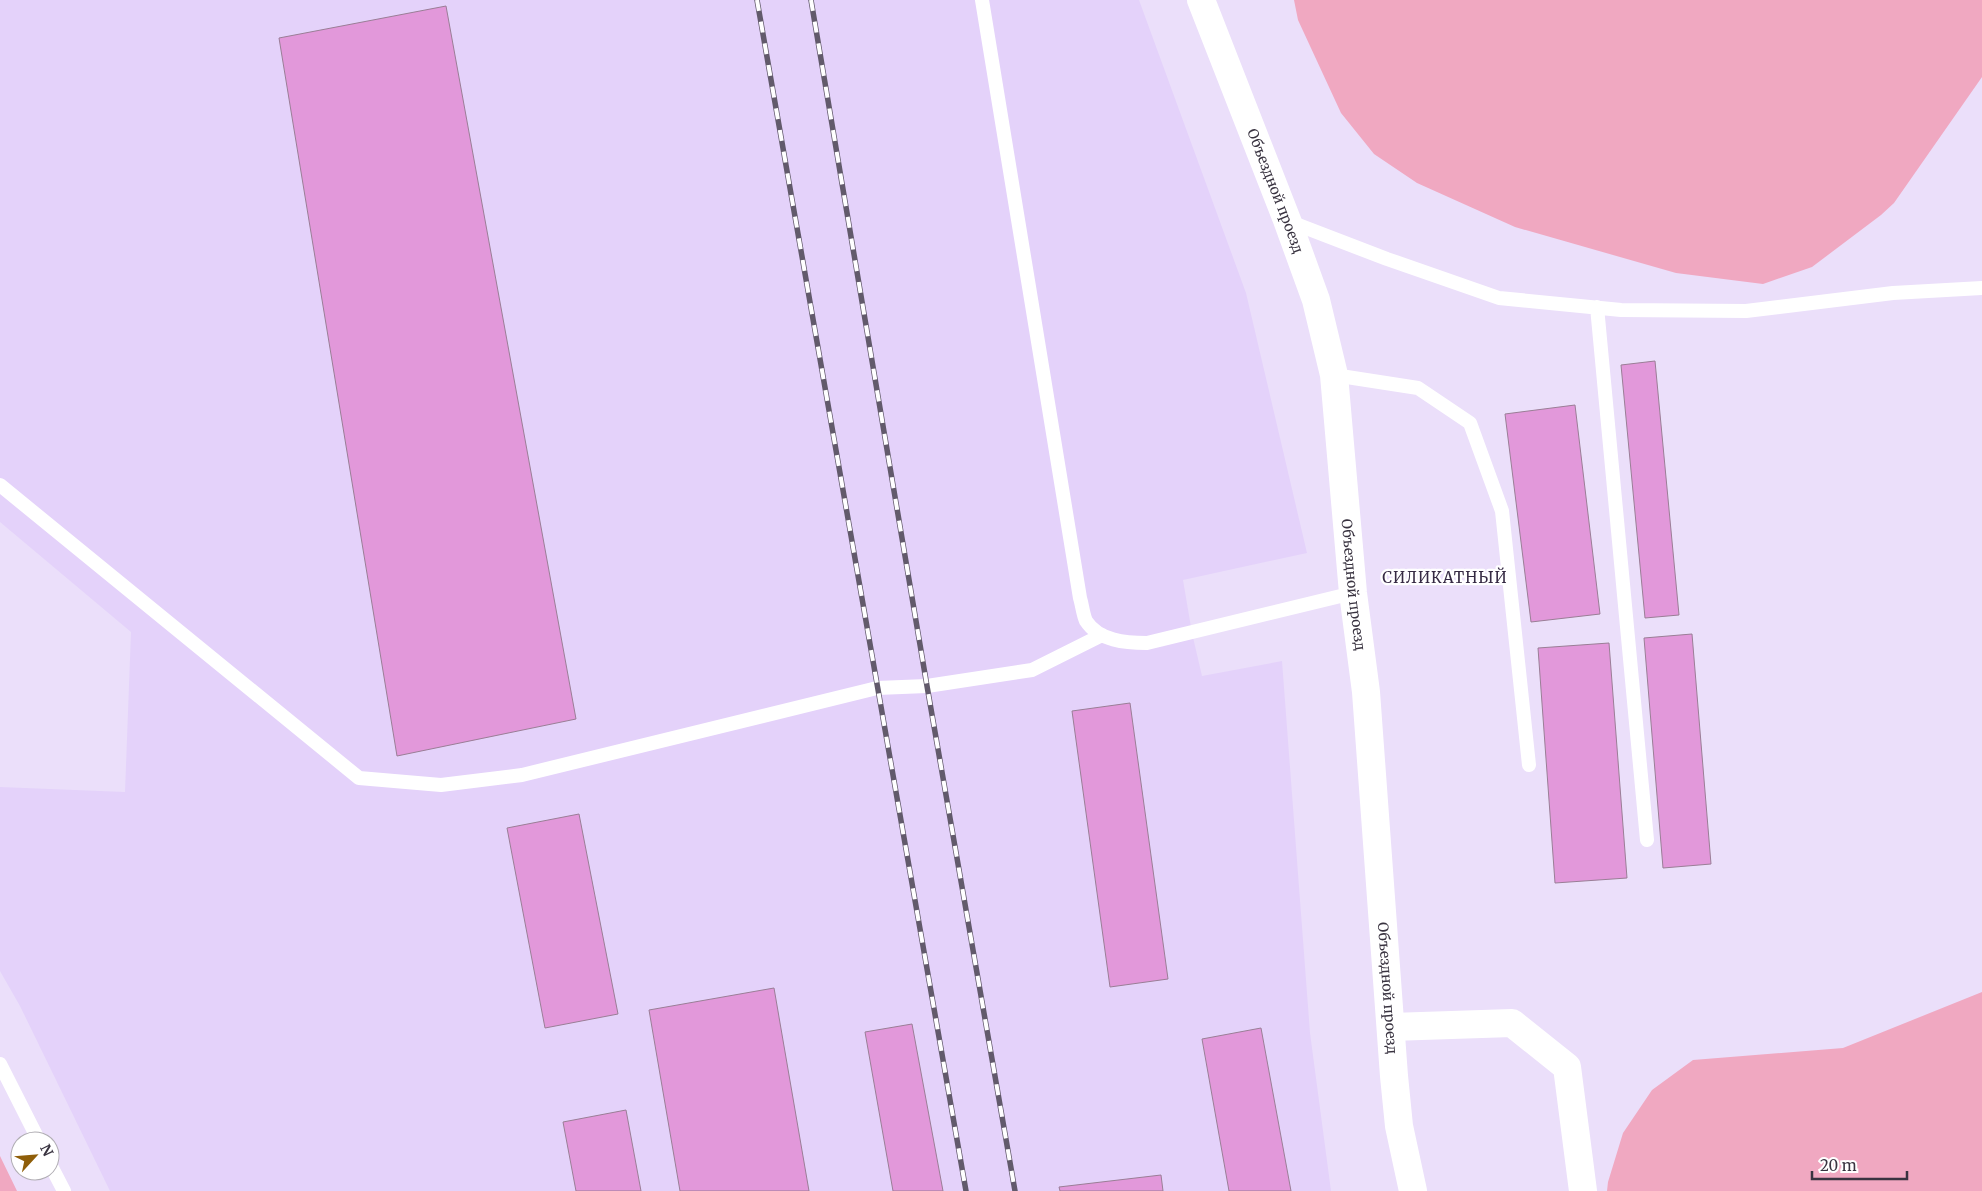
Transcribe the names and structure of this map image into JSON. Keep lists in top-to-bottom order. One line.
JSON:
{"streets":{"street":["Объездной проезд"]},"districts":["СИЛИКАТНЫЙ"],"scale_bar":"20 m","north":"top right"}
